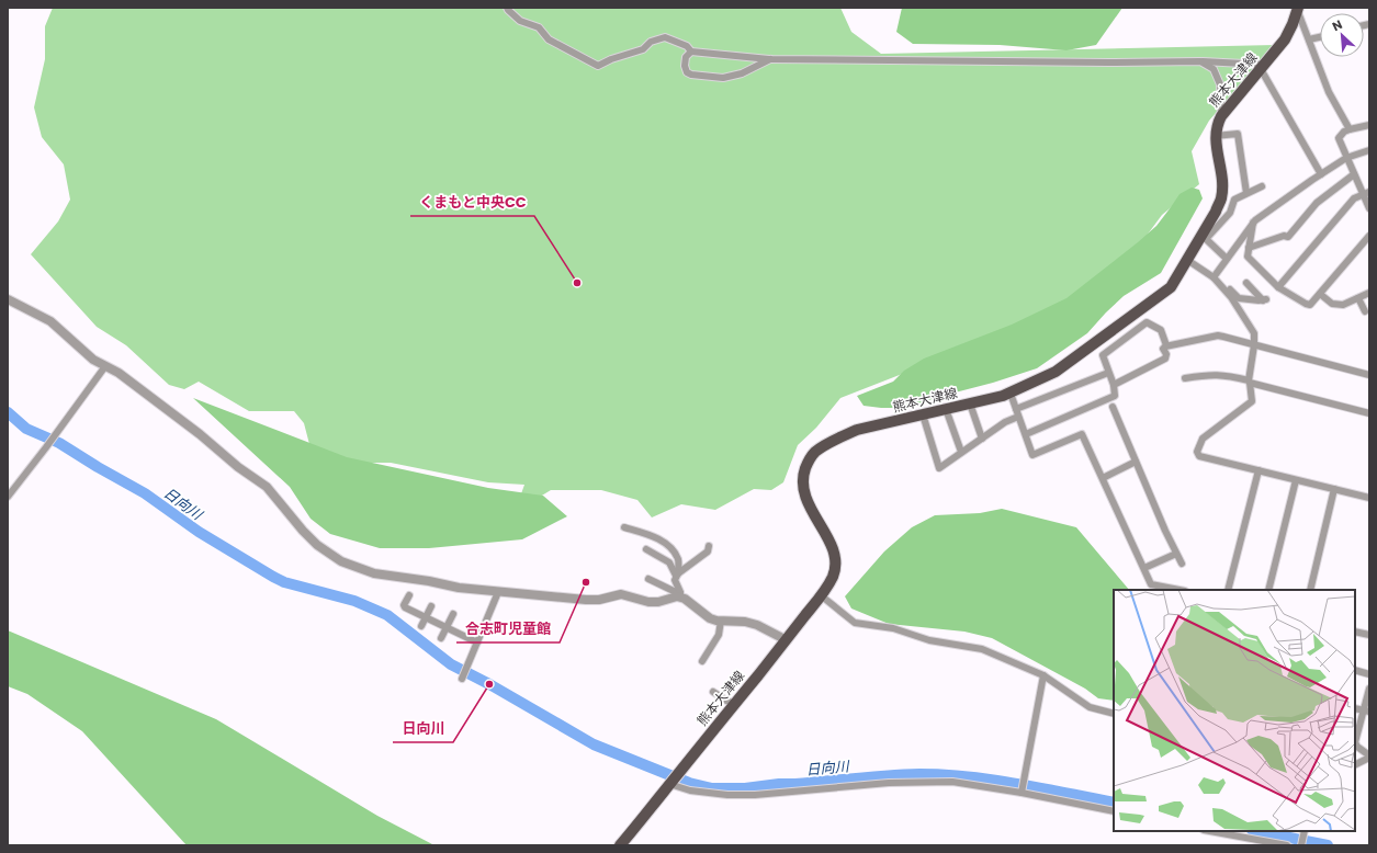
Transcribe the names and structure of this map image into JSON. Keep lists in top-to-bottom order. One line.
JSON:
{"streets":{"main road":["熊本大津線"]},"water":["日向川"],"places":["くまもと中央CC","合志町児童館","日向川"],"north":"top left"}
